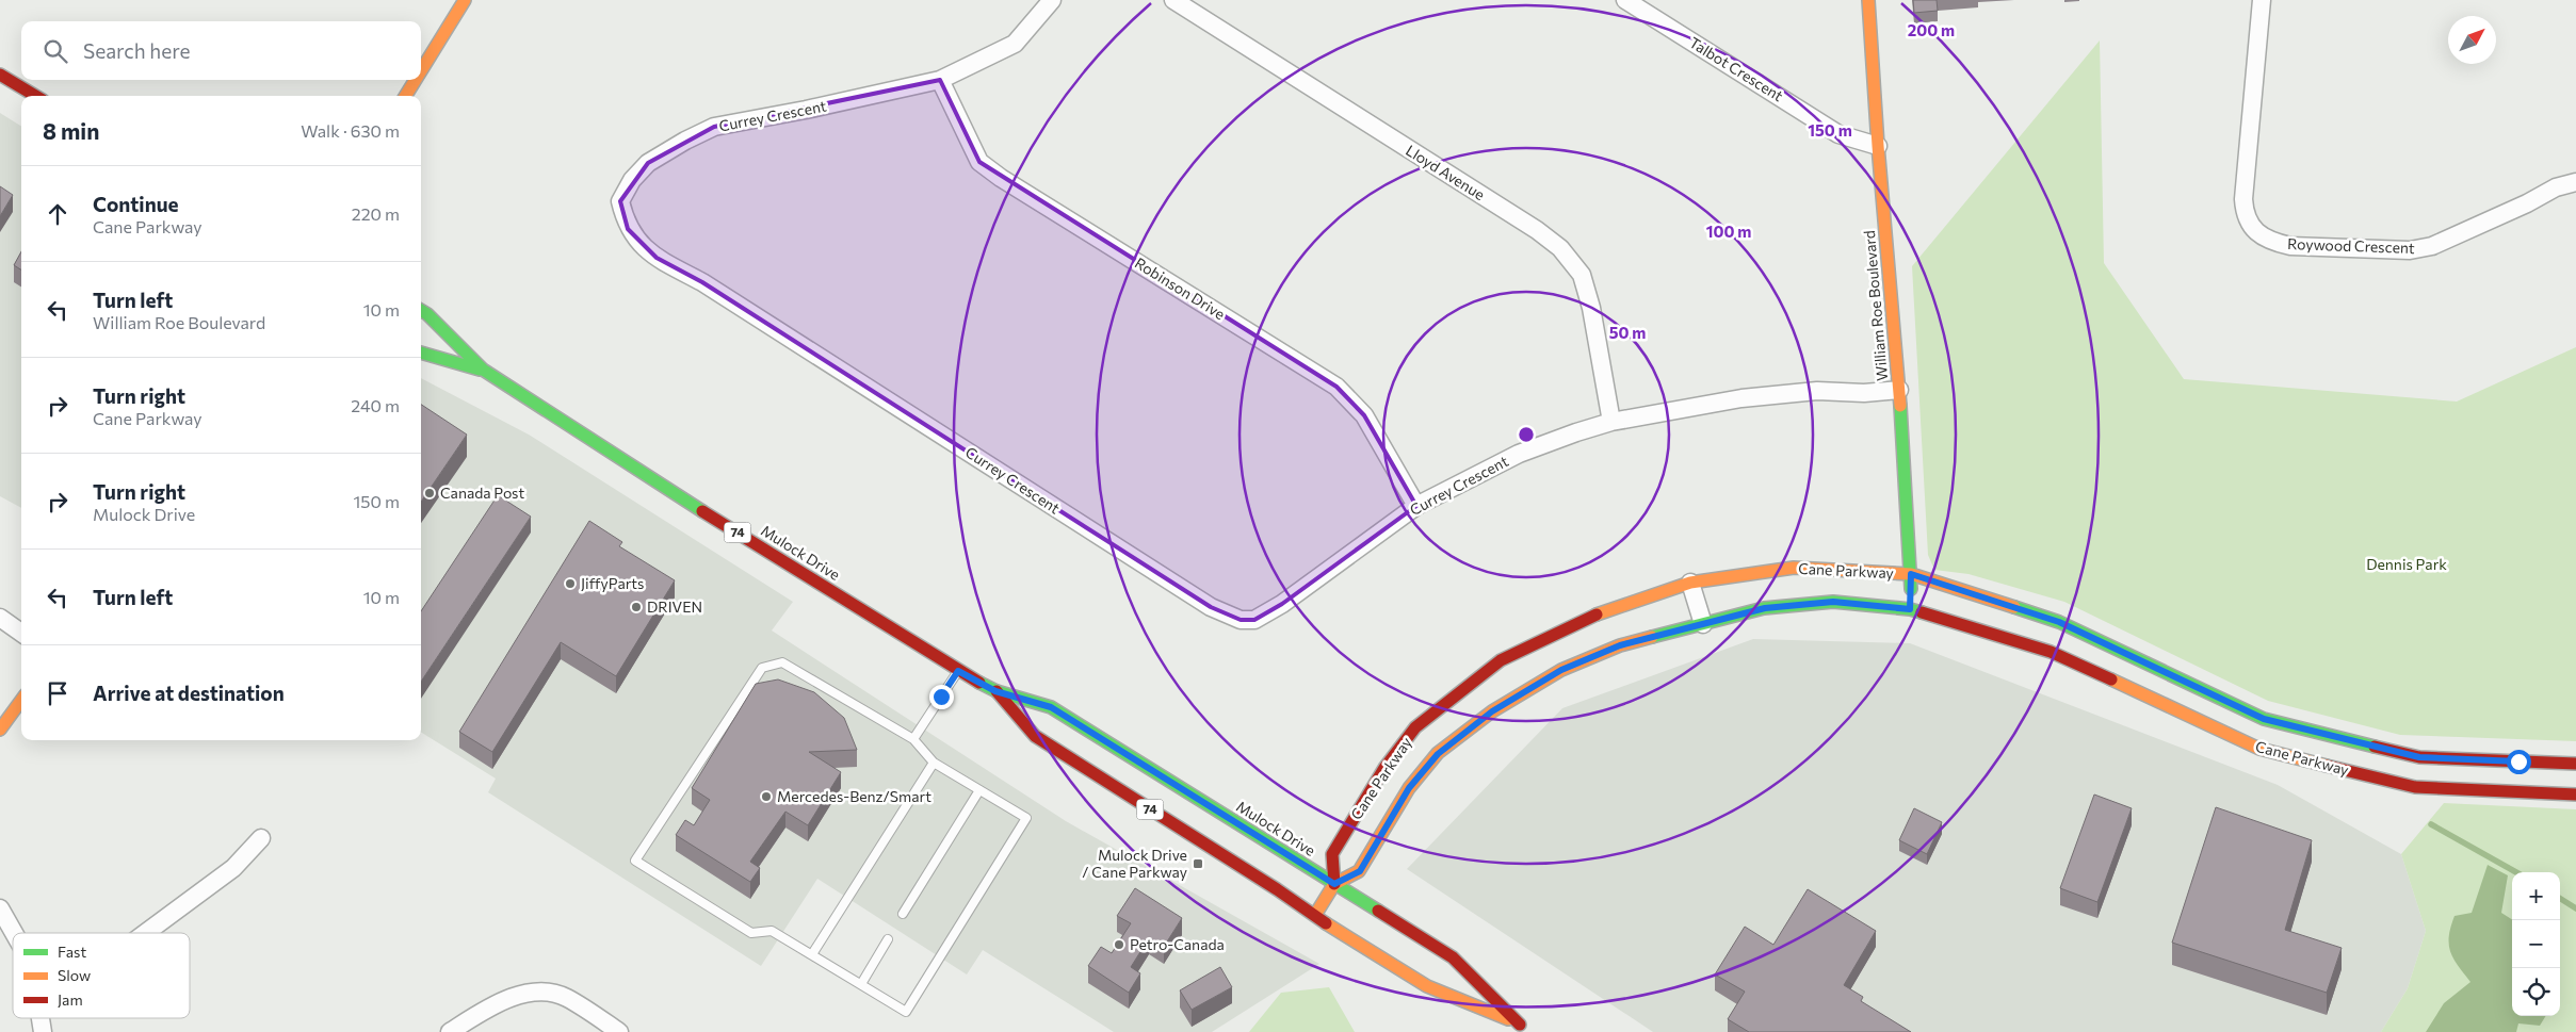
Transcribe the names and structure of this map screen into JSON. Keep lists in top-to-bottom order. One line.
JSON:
{"streets":{"main road":["William Roe Boulevard","74","Mulock Drive","Cane Parkway"],"street":["Talbot Crescent","Currey Crescent","Lloyd Avenue","Roywood Crescent","Robinson Drive"]},"crossings":[["Talbot Crescent","William Roe Boulevard"],["Currey Crescent","Lloyd Avenue"],["Currey Crescent","Robinson Drive"],["Currey Crescent","William Roe Boulevard"],["William Roe Boulevard","Cane Parkway"],["Mulock Drive","Cane Parkway"]],"parks":["Dennis Park"],"places":{"other":["Canada Post","JiffyParts","DRIVEN","Mercedes-Benz/Smart","Petro-Canada"],"transit":["Mulock Drive / Cane Parkway"]},"legend":["Fast","Slow","Jam"],"north":"top right","page":{"search":"Search here","heading":["8 min","Walk · 630 m"],"list":[["Continue","Cane Parkway","220 m"],["Turn left","William Roe Boulevard","10 m"],["Turn right","Cane Parkway","240 m"],["Turn right","Mulock Drive","150 m"],["Turn left","10 m"],"Arrive at destination"],"map_buttons":["+","−"]},"rings":["200 m","150 m","100 m","50 m"]}
